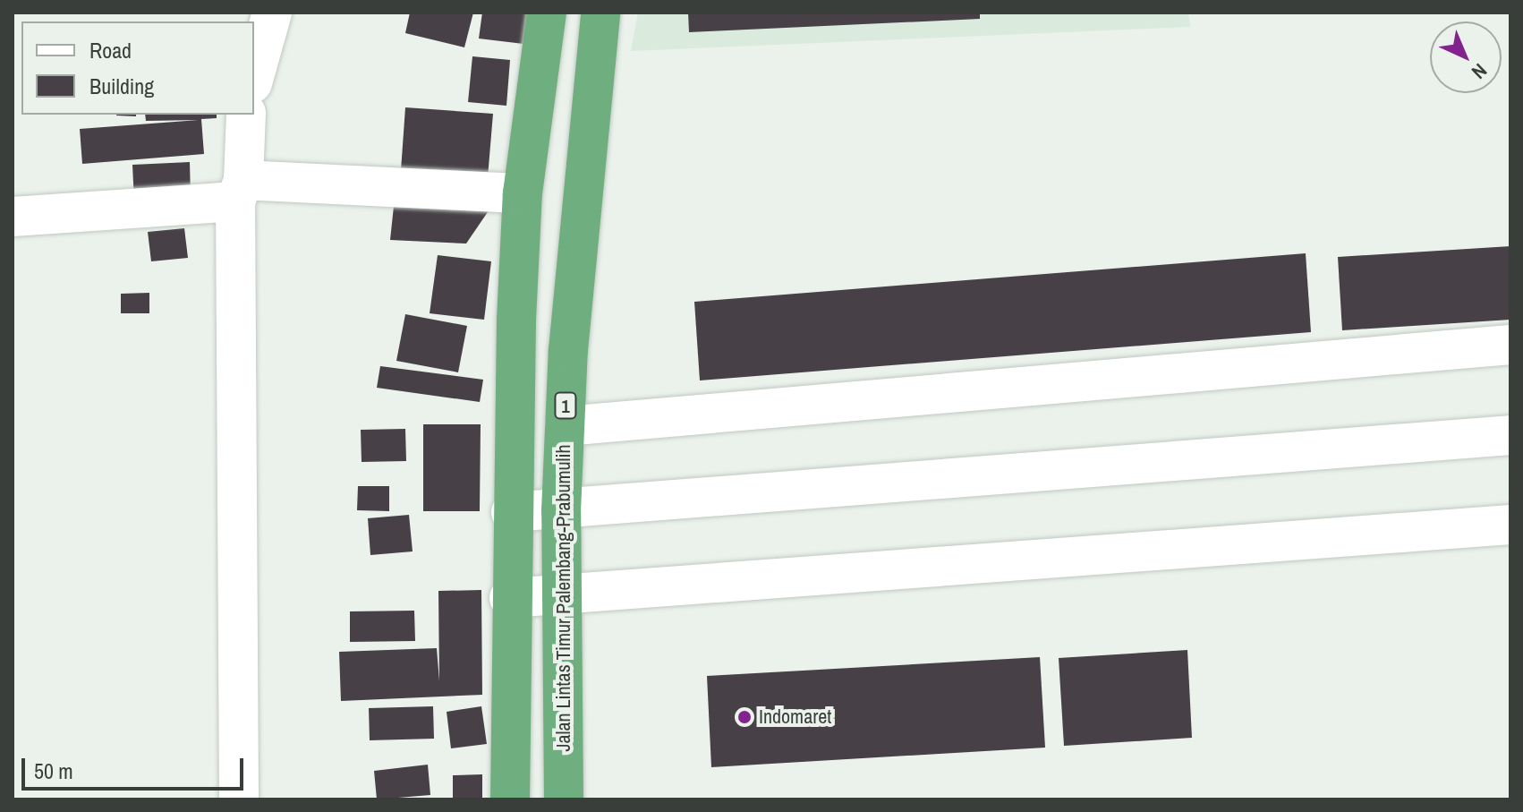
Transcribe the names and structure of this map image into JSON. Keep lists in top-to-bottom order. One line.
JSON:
{"streets":{"highway":["1","Jalan Lintas Timur Palembang-Prabumulih"]},"places":["Indomaret"],"legend":["Road","Building"],"scale_bar":"50 m","north":"bottom right"}
